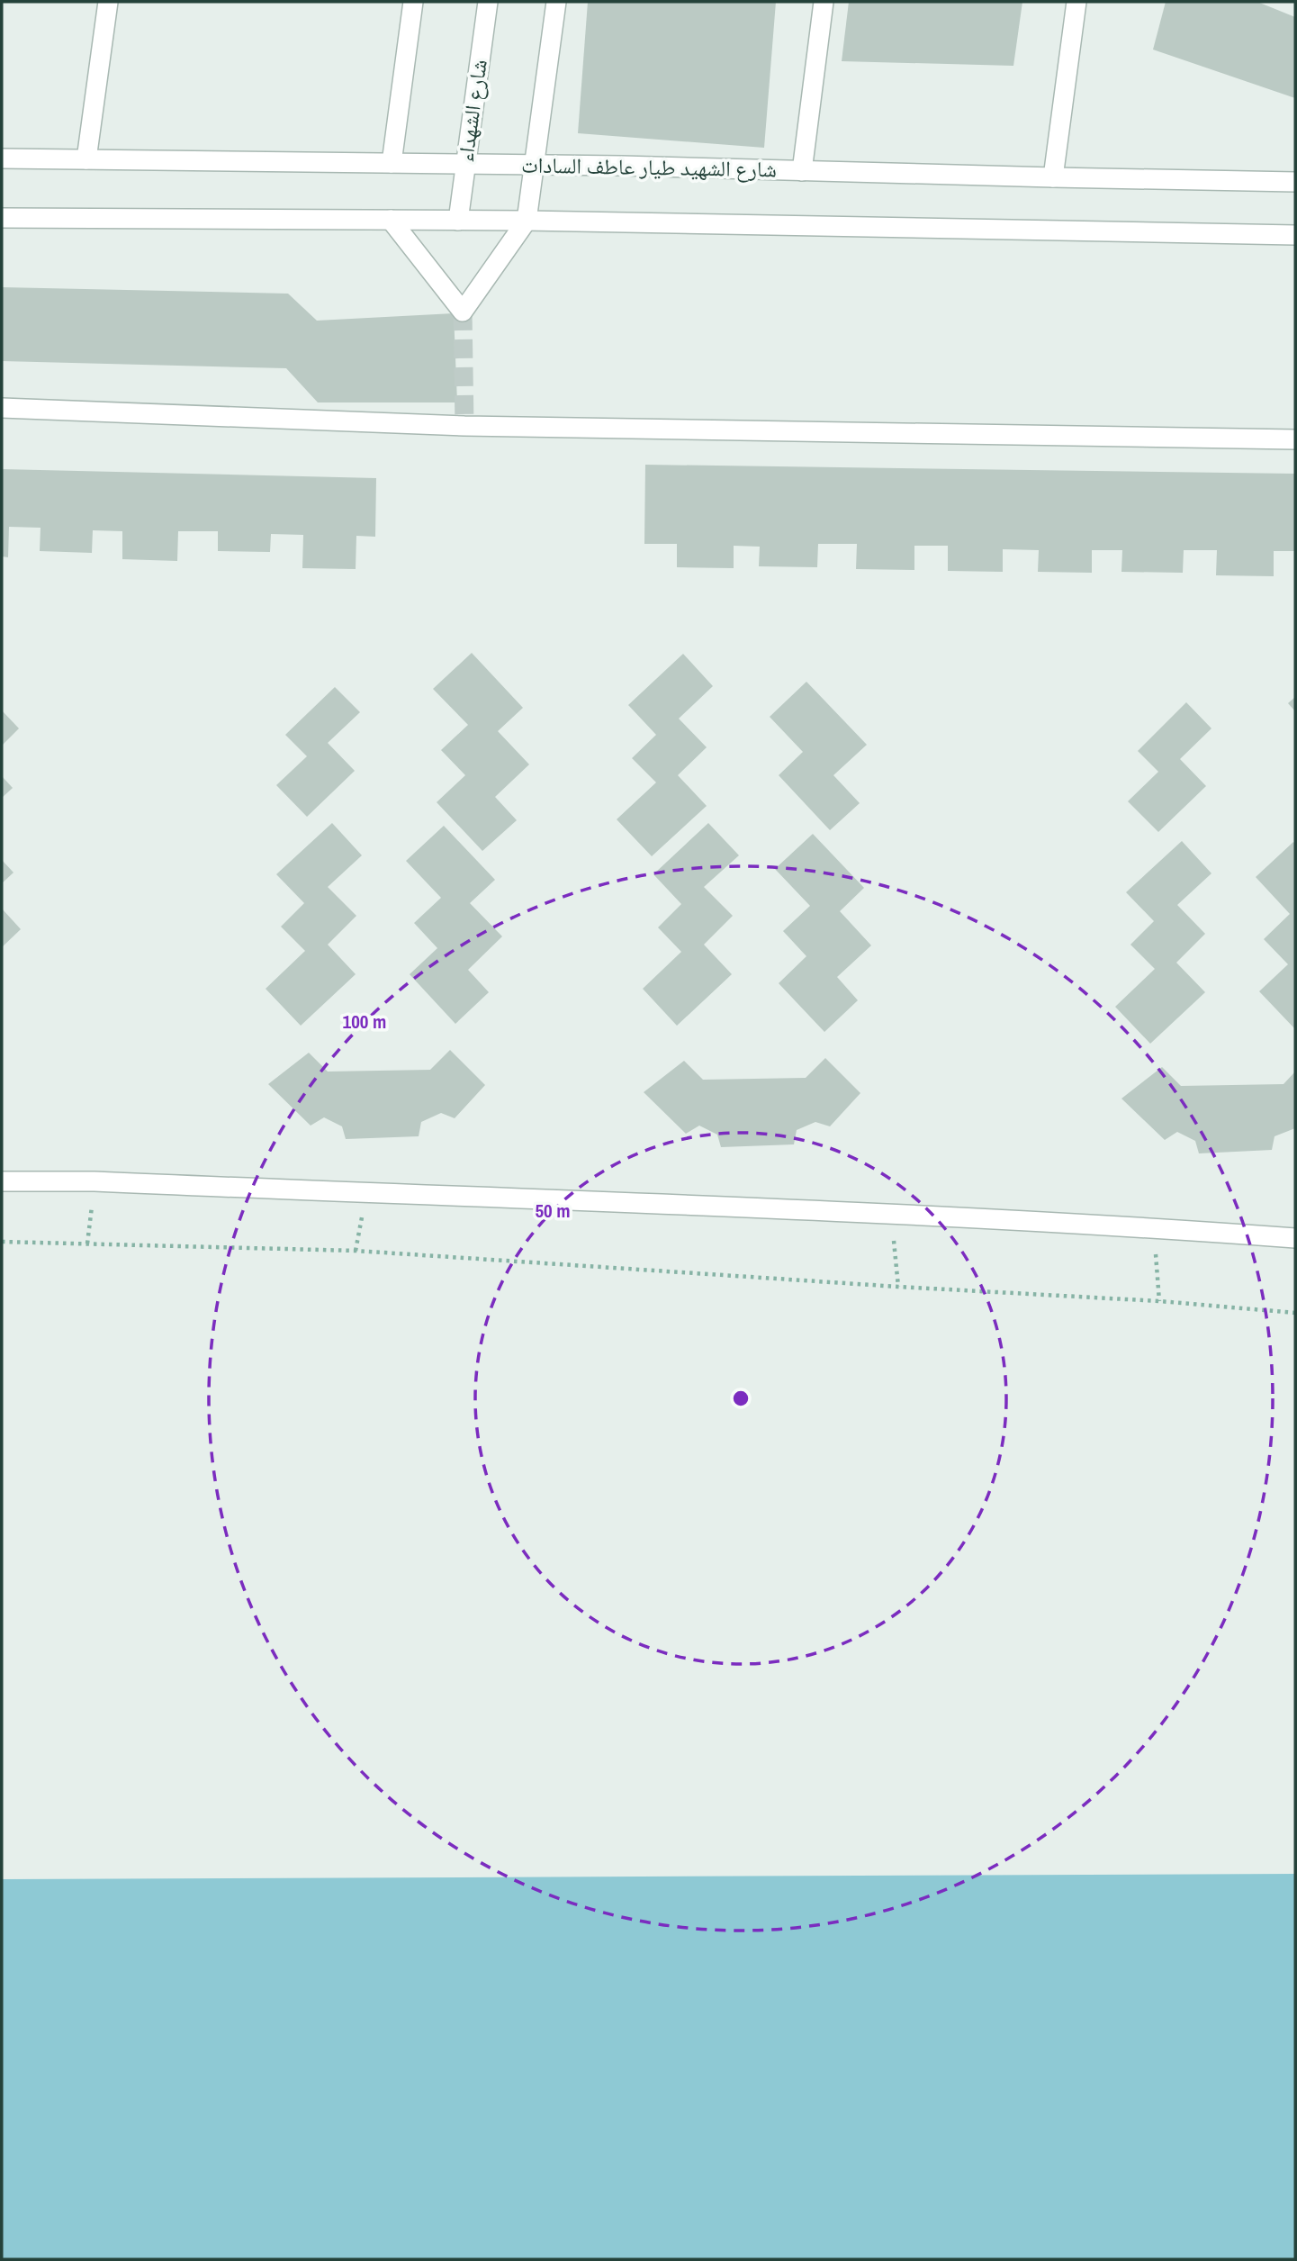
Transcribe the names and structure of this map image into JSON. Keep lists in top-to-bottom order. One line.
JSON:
{"streets":{"street":["شارع الشهداء","شارع الشهيد طيار عاطف السادات"]},"crossings":[["شارع الشهداء","شارع الشهيد طيار عاطف السادات"]],"rings":["100 m","50 m"]}
